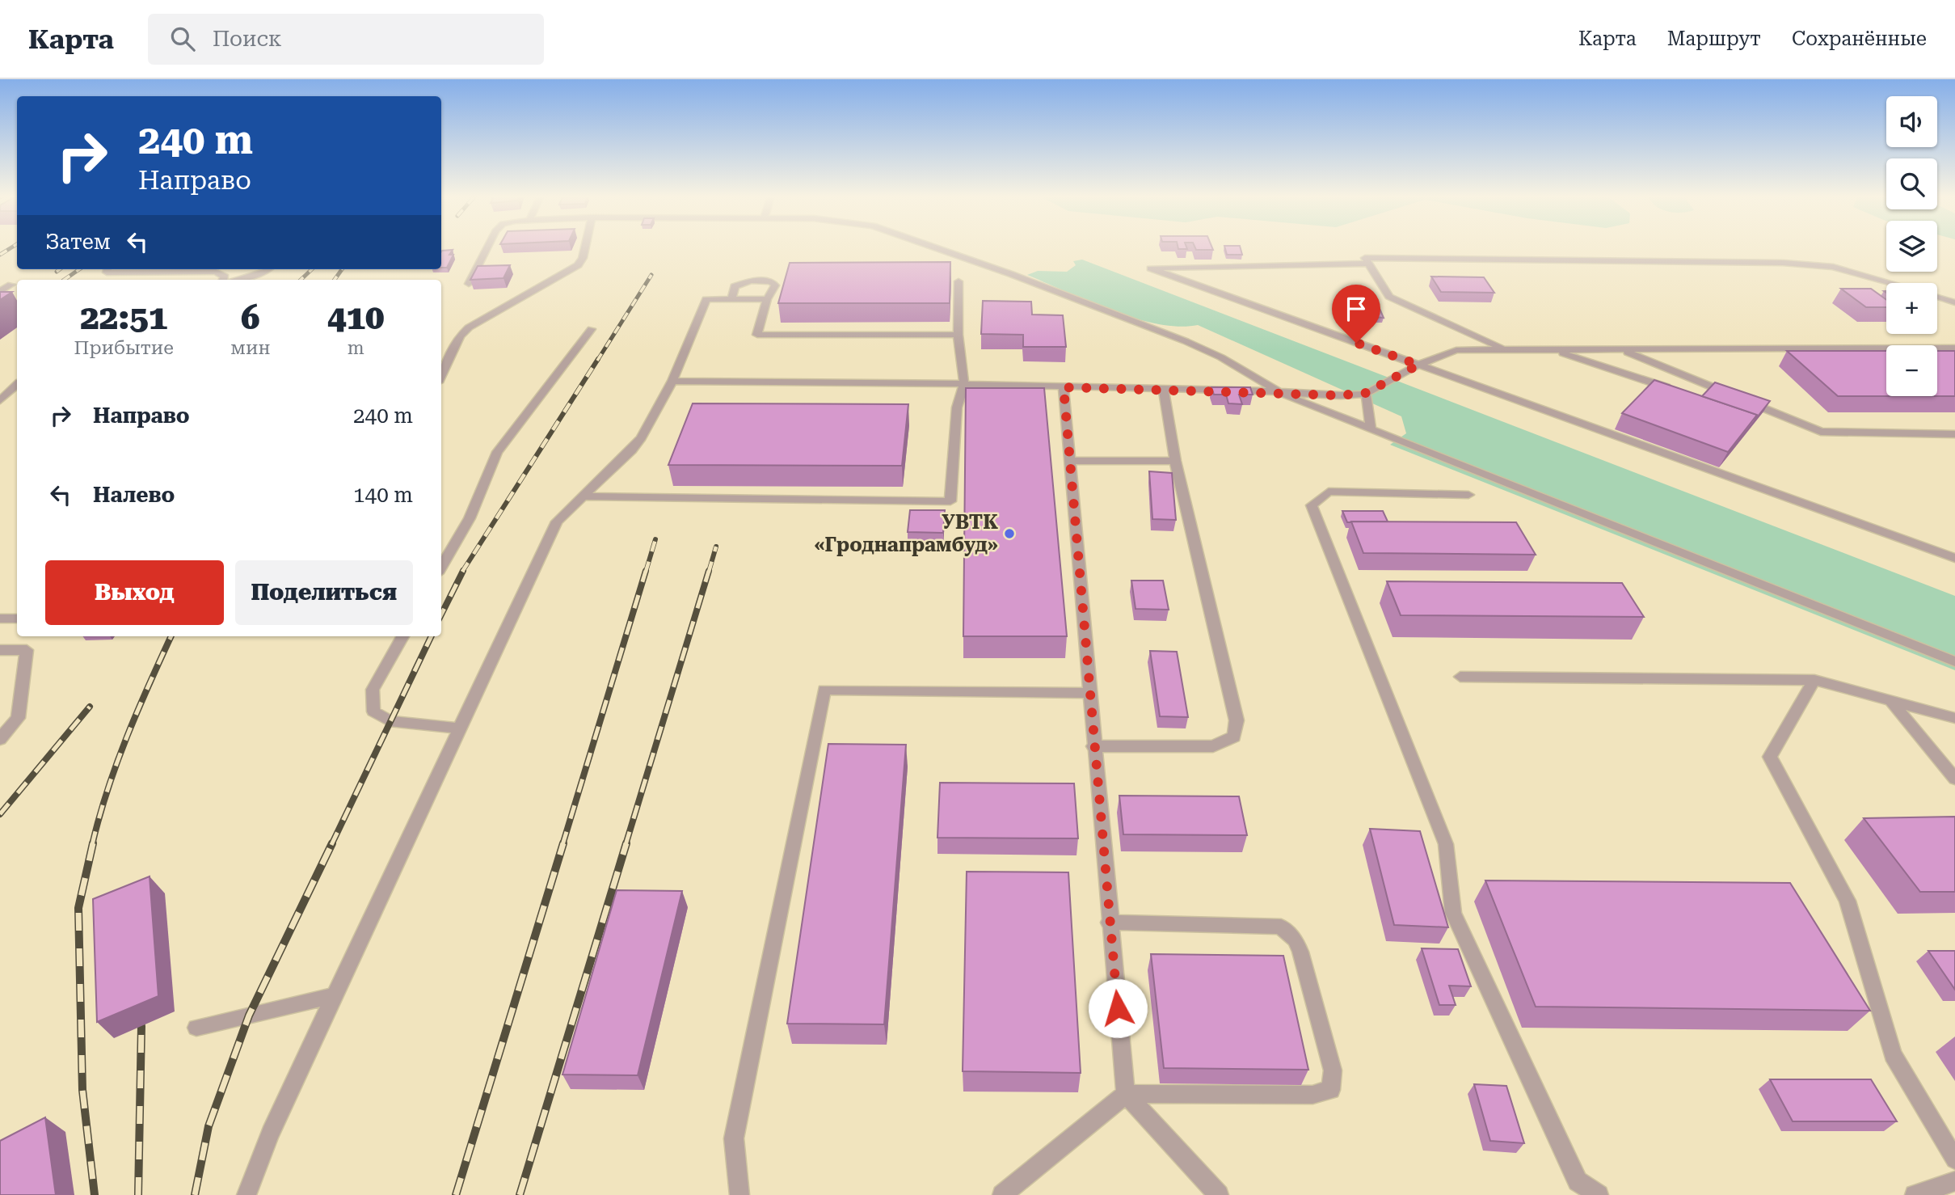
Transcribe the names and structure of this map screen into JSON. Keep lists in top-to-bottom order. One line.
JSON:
{"places":["УВТК «Гроднапрамбуд»"],"page":{"header":"Карта","search":"Поиск","nav":["Карта","Маршрут","Сохранённые"],"map_buttons":["+","−"],"turn":["240 m","Направо"],"then":"Затем","eta":["22:51","Прибытие","6","мин","410","m"],"list":[{"name":"Направо","value":"240 m"},{"name":"Налево","value":"140 m"}],"buttons":["Выход","Поделиться"]}}
